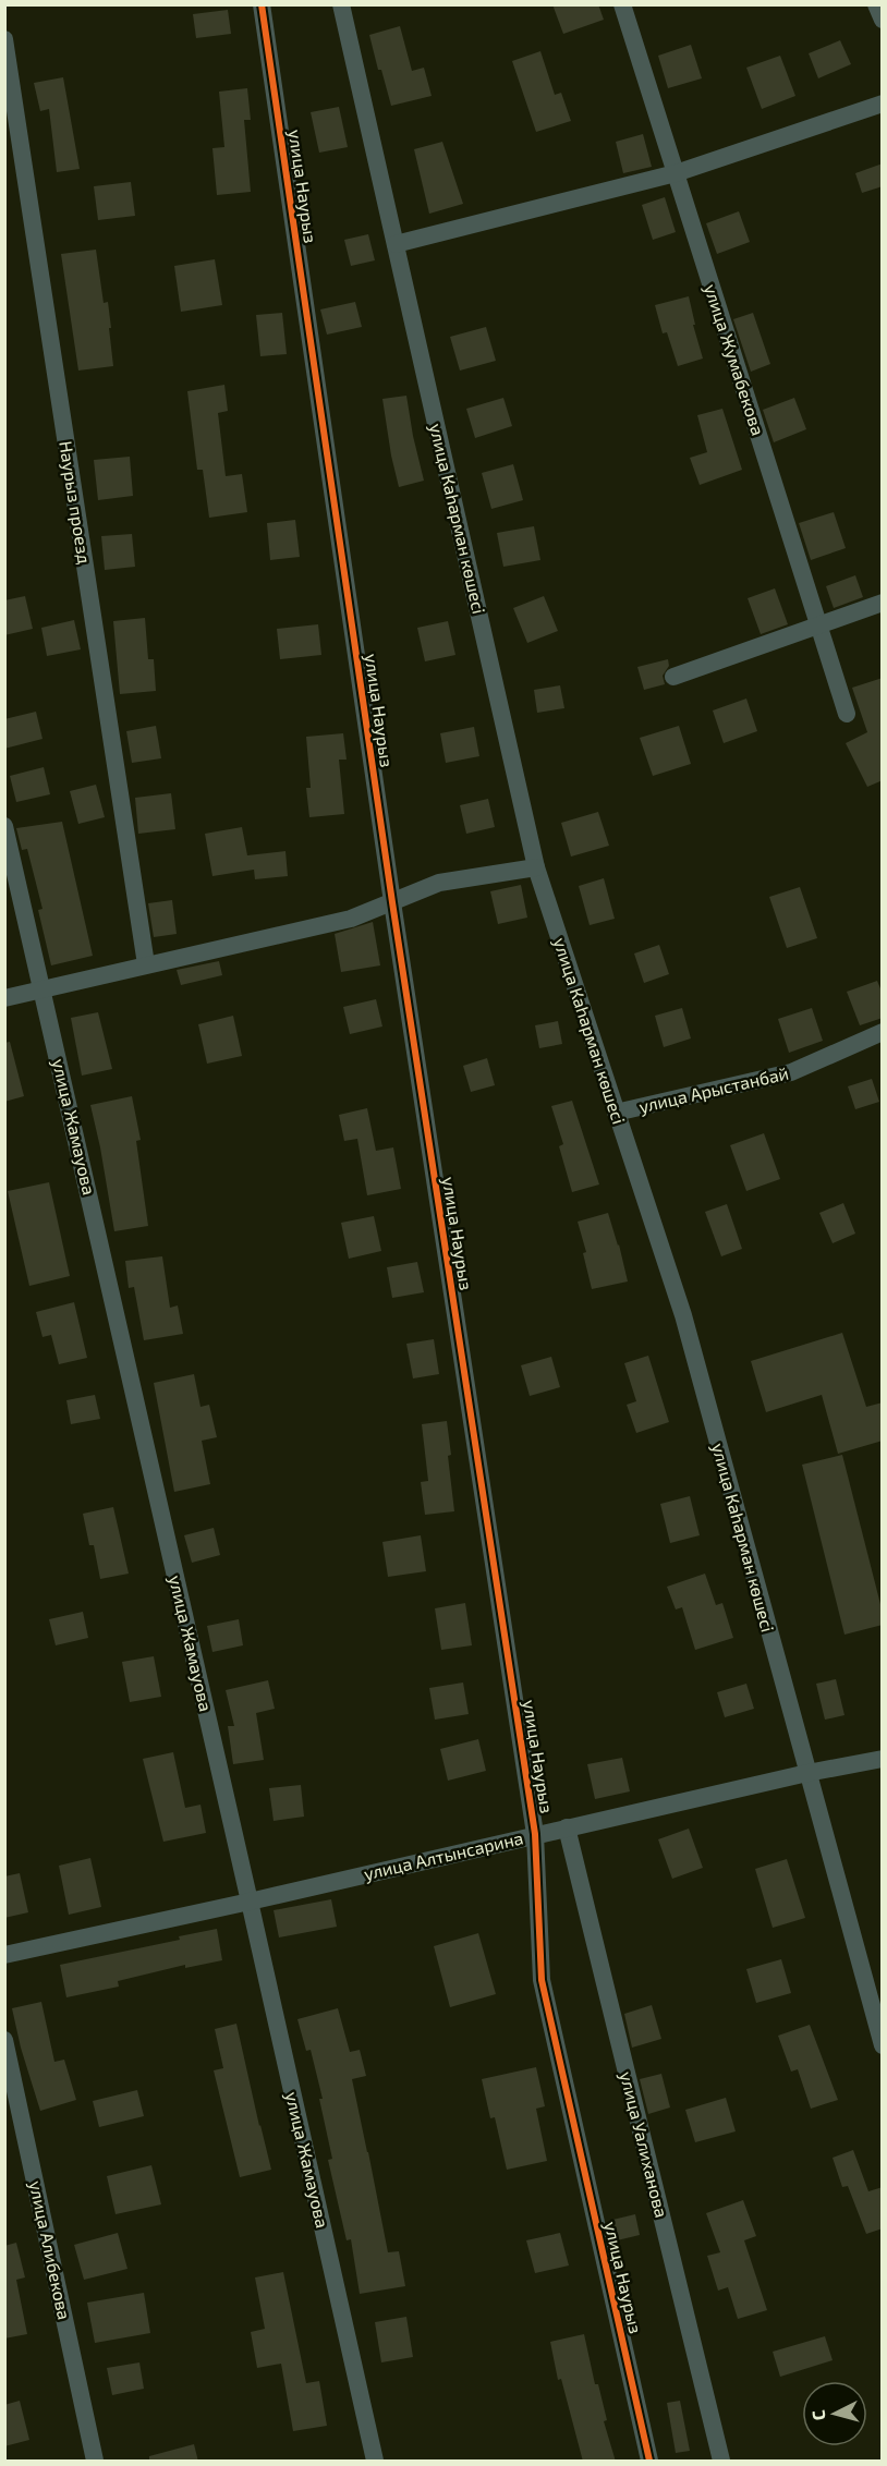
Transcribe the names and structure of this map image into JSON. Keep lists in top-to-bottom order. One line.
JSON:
{"streets":{"street":["улица Наурыз","улица Жумабекова","Наурыз проезд","улица Каһарман көшесі","улица Арыстанбай","улица Жамауова","улица Алтынсарина","улица Уалиханова","улица Алибекова"]},"crossings":[["улица Наурыз","улица Алтынсарина"],["улица Каһарман көшесі","улица Арыстанбай"],["улица Каһарман көшесі","улица Алтынсарина"],["улица Жамауова","улица Алтынсарина"],["улица Алтынсарина","улица Уалиханова"]],"north":"left"}
